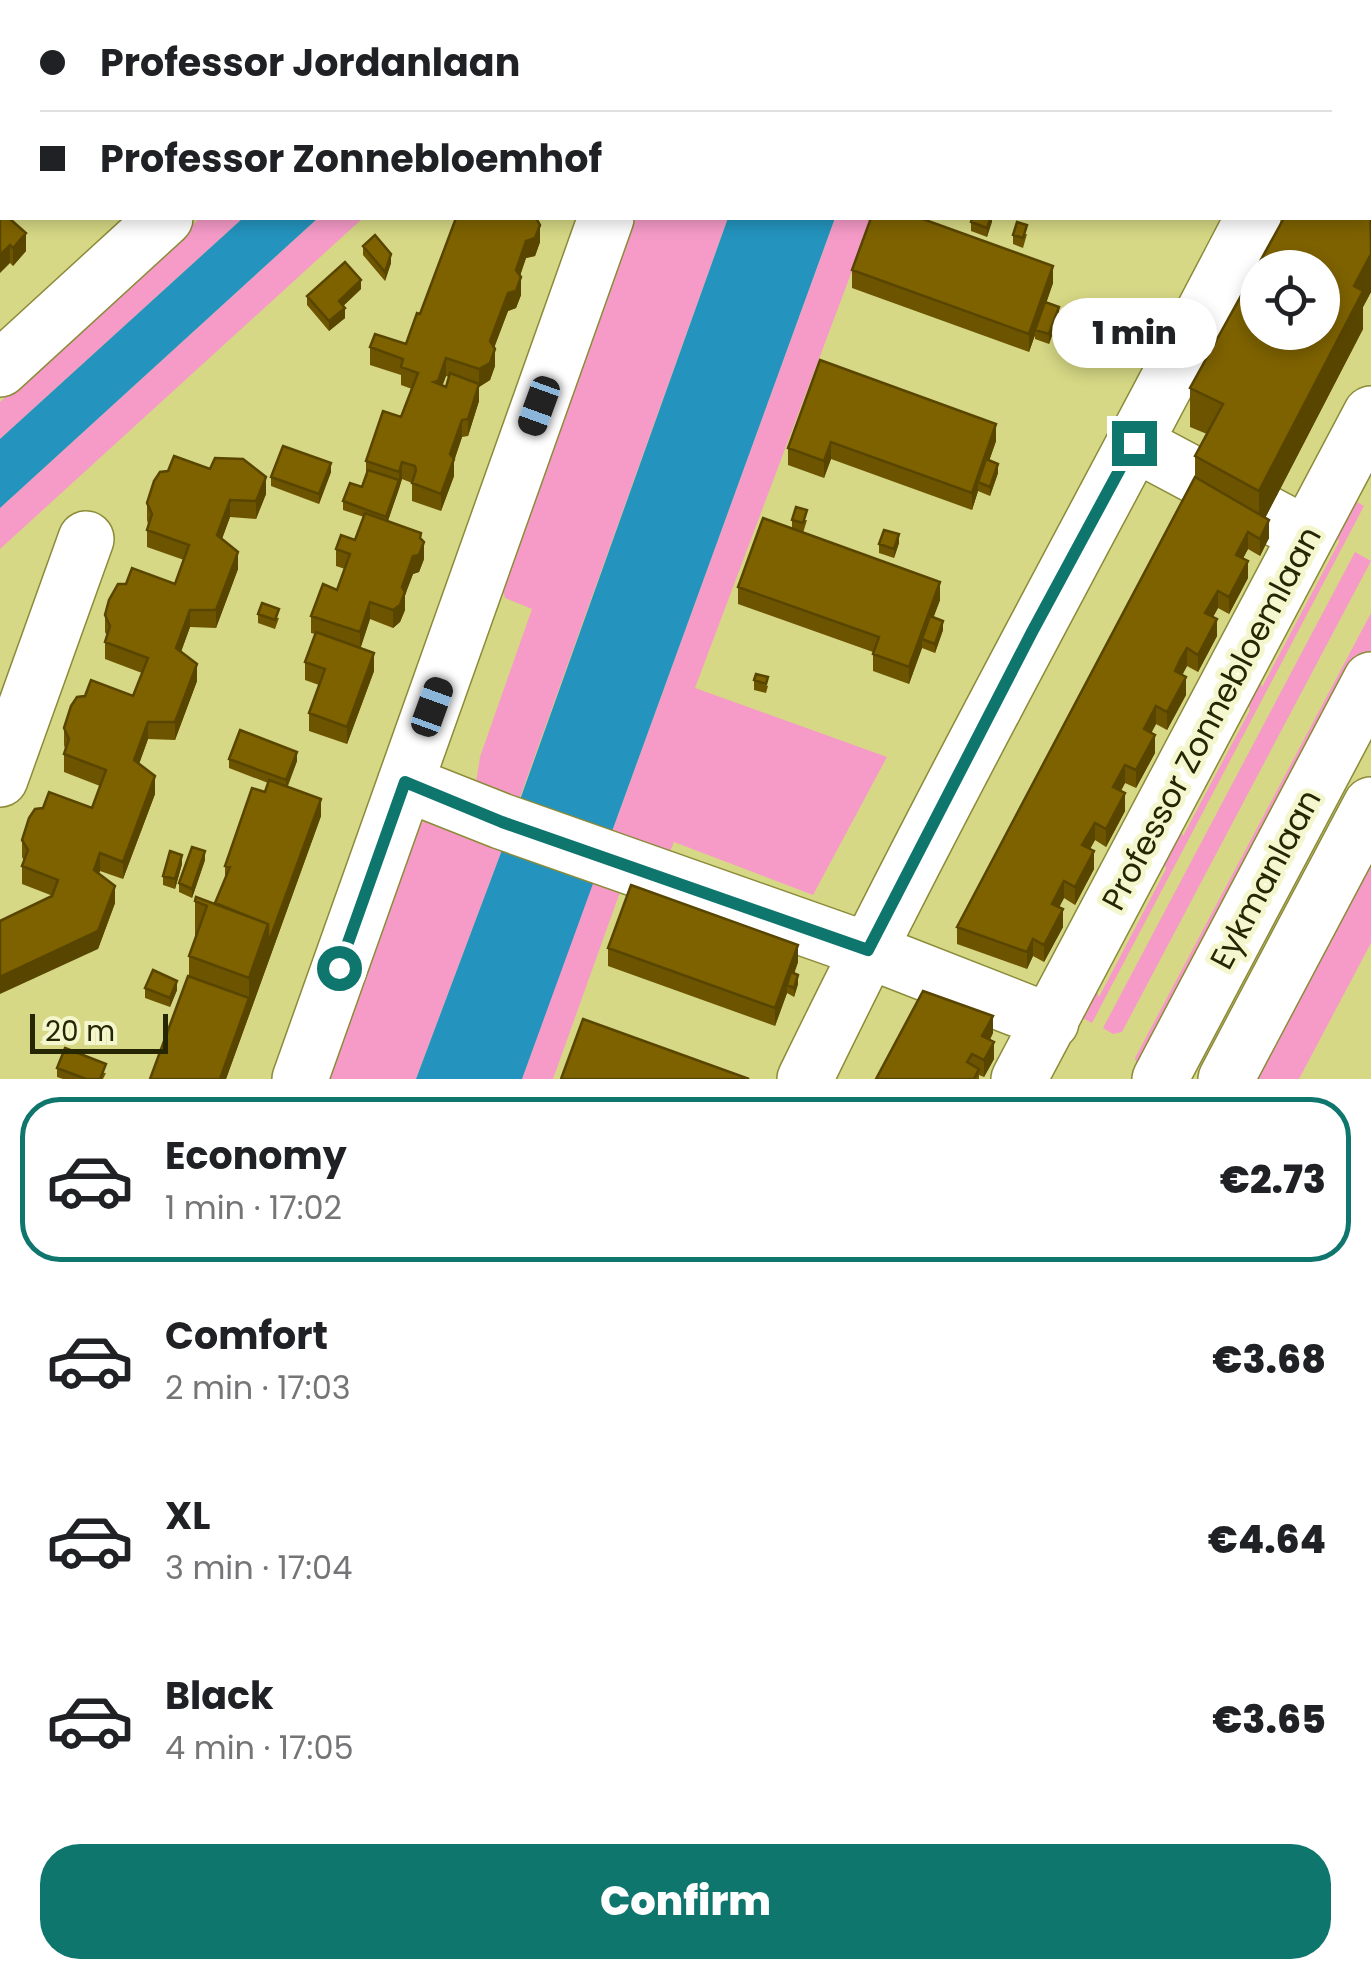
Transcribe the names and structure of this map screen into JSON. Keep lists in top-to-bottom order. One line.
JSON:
{"streets":{"street":["Professor Zonnebloemlaan","Eykmanlaan"]},"scale_bar":"20 m","page":{"banner":["Professor Jordanlaan","Professor Zonnebloemhof"],"bubble":"1 min","scale":"20 m","list":[{"name":"Economy","note":"1 min · 17:02","value":"€2.73"},{"name":"Comfort","note":"2 min · 17:03","value":"€3.68"},{"name":"XL","note":"3 min · 17:04","value":"€4.64"},{"name":"Black","note":"4 min · 17:05","value":"€3.65"}],"buttons":"Confirm"}}
